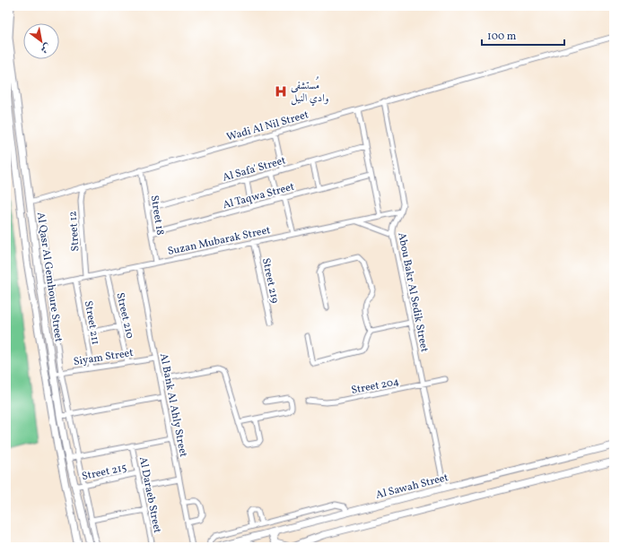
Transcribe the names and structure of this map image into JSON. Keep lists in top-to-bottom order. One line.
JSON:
{"streets":{"main road":["Al Qasr Al Gemhoure Street","Al Sawah Street"],"street":["Wadi Al Nil Street","Al Safa' Street","Al Taqwa Street","Street 18","Street 12","Suzan Mubarak Street","Street 219","Abou Bakr Al Sedik Street","Street 210","Street 211","Siyam Street","Street 204","Al Bank Al Ahly Street","Street 215","Al Daraeb Street"]},"crossings":[["Wadi Al Nil Street","Street 18"],["Wadi Al Nil Street","Street 12"],["Wadi Al Nil Street","Al Qasr Al Gemhoure Street"],["Wadi Al Nil Street","Abou Bakr Al Sedik Street"],["Al Safa' Street","Street 18"],["Al Taqwa Street","Street 18"],["Street 18","Suzan Mubarak Street"],["Street 12","Suzan Mubarak Street"],["Suzan Mubarak Street","Al Qasr Al Gemhoure Street"],["Suzan Mubarak Street","Street 219"],["Suzan Mubarak Street","Abou Bakr Al Sedik Street"],["Suzan Mubarak Street","Street 210"],["Suzan Mubarak Street","Street 211"],["Suzan Mubarak Street","Al Bank Al Ahly Street"],["Al Qasr Al Gemhoure Street","Siyam Street"],["Al Qasr Al Gemhoure Street","Street 215"],["Abou Bakr Al Sedik Street","Street 204"],["Abou Bakr Al Sedik Street","Al Sawah Street"],["Street 210","Siyam Street"],["Street 211","Siyam Street"],["Siyam Street","Al Bank Al Ahly Street"],["Street 215","Al Daraeb Street"]],"places":{"hospital":["مُستشفى وادي النيل"]},"scale_bar":"100 m","north":"bottom right"}
